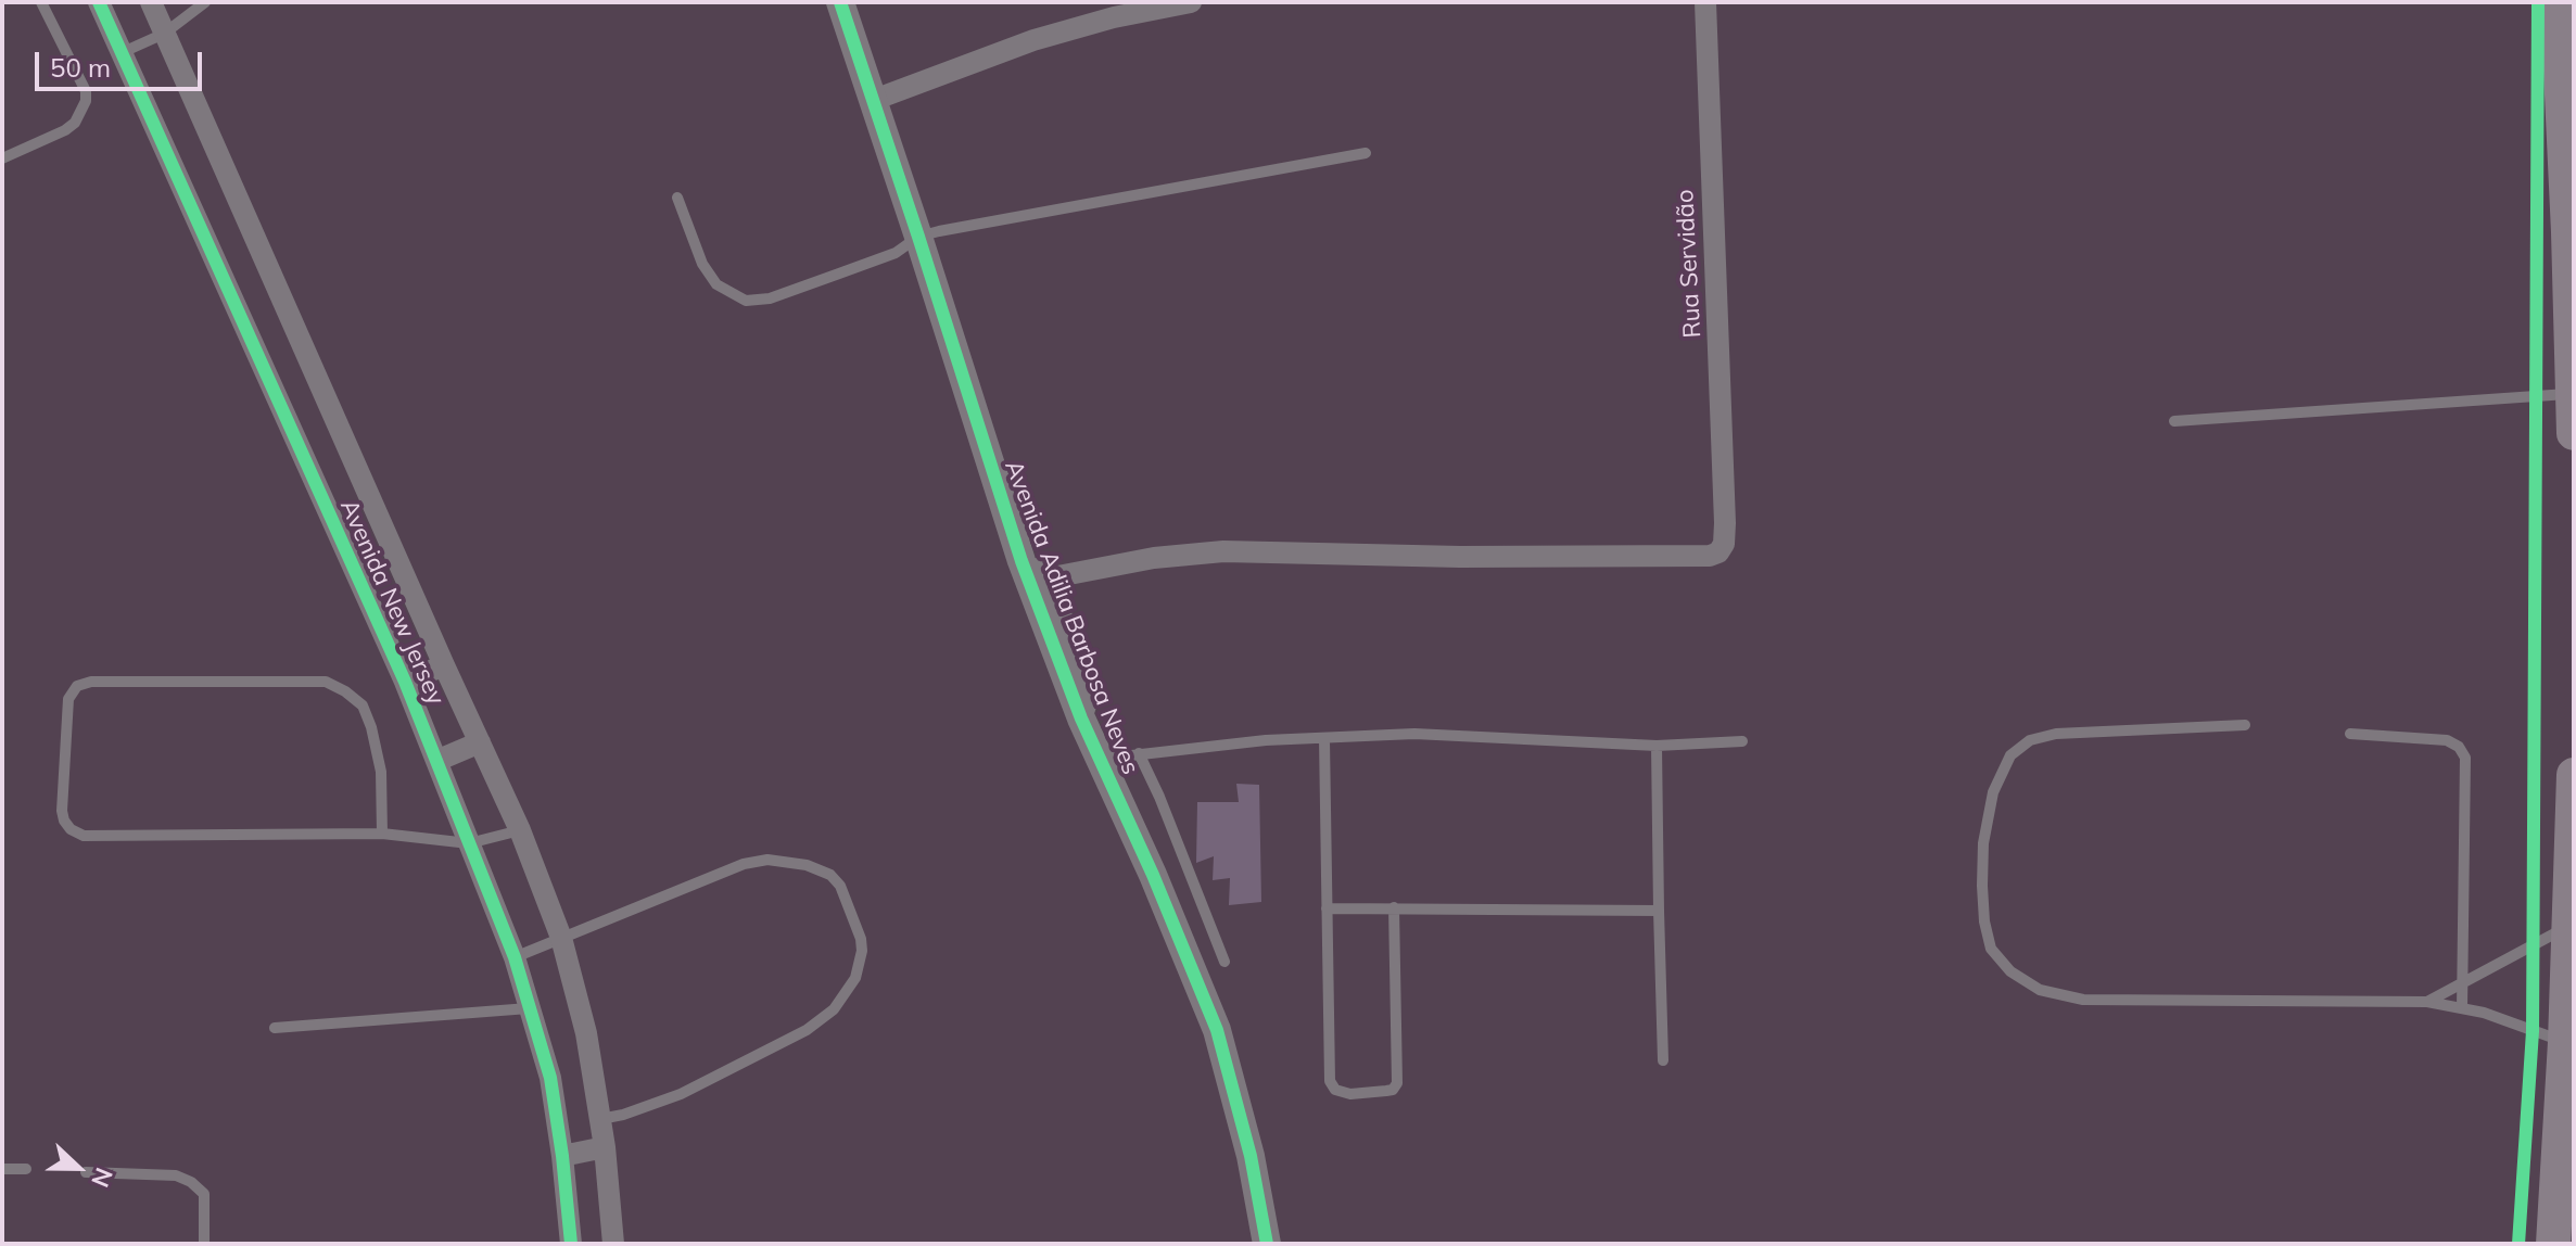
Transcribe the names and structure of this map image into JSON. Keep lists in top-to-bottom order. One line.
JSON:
{"streets":{"street":["Rua Servidão","Avenida New Jersey","Avenida Adilia Barbosa Neves"]},"scale_bar":"50 m","north":"right"}
